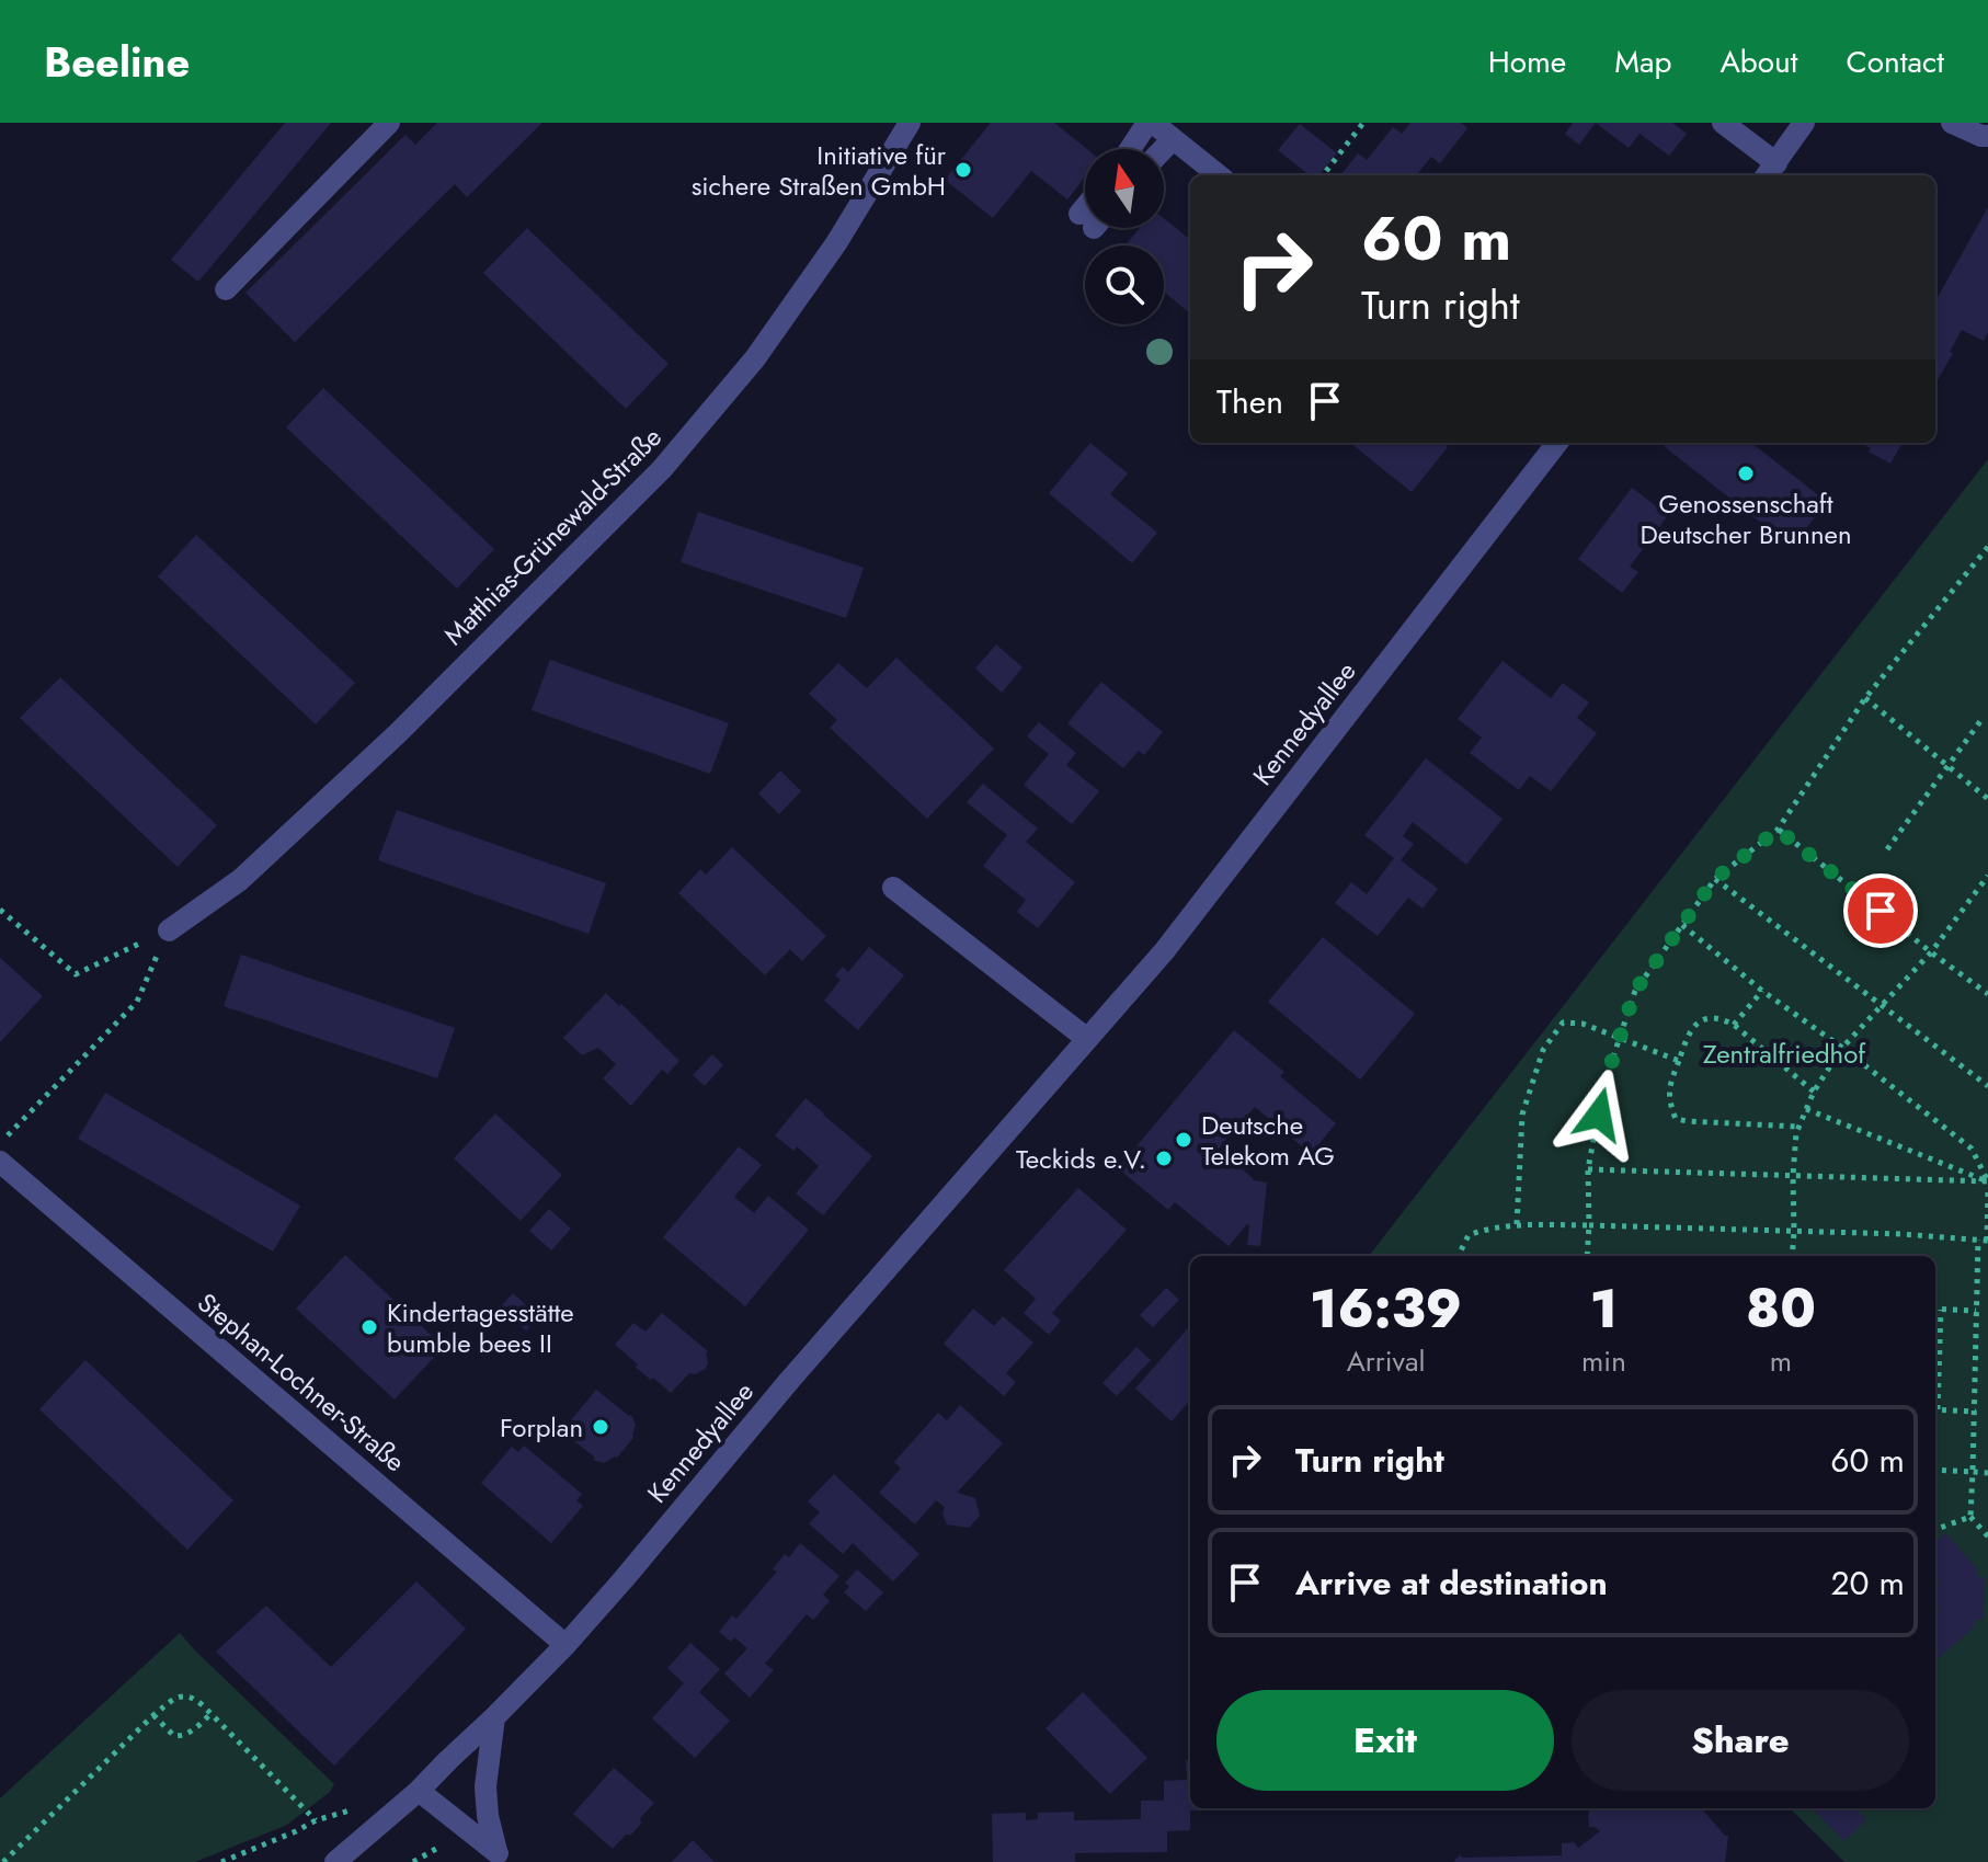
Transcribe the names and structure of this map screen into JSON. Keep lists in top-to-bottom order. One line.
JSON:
{"streets":{"street":["Matthias-Grünewald-Straße","Kennedyallee","Stephan-Lochner-Straße"]},"crossings":[["Kennedyallee","Stephan-Lochner-Straße"]],"parks":["Zentralfriedhof"],"places":["Initiative für sichere Straßen GmbH","Genossenschaft Deutscher Brunnen","Deutsche Telekom AG","Teckids e.V.","Kindertagesstätte bumble bees II","Forplan"],"north":"top","page":{"header":"Beeline","nav":["Home","Map","About","Contact"],"turn":["60 m","Turn right"],"then":"Then","eta":["16:39","Arrival","1","min","80","m"],"list":[{"name":"Turn right","value":"60 m"},{"name":"Arrive at destination","value":"20 m"}],"buttons":["Exit","Share"]}}
